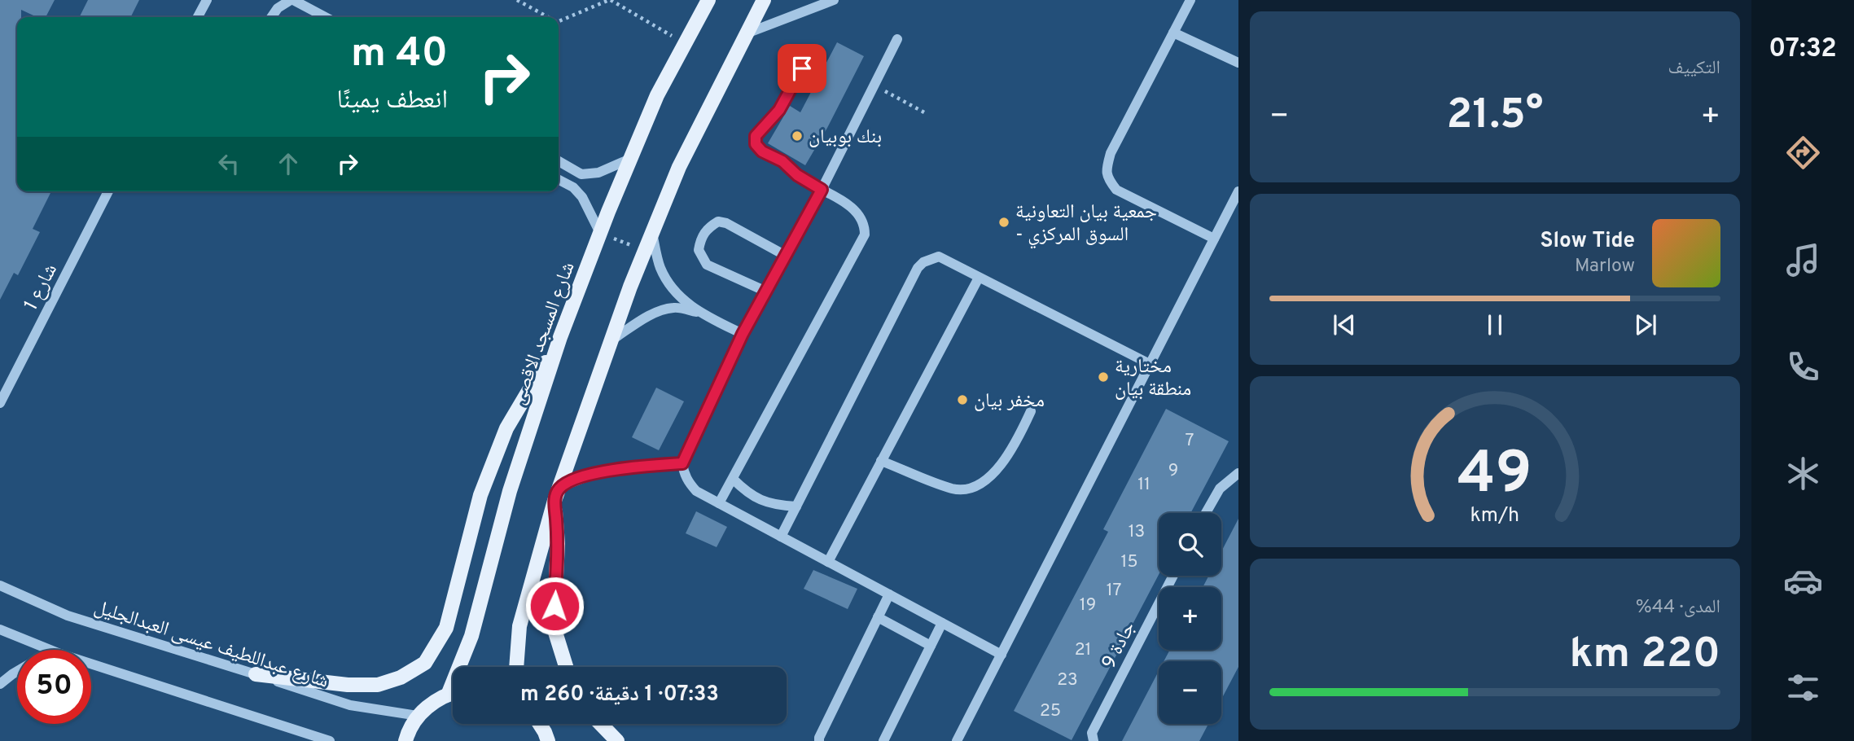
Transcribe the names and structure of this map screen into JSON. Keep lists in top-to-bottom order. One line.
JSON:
{"streets":{"main road":["شارع المسجد الاقصى"],"street":["شارع 1","شارع عبداللطيف عيسى العبدالجليل","جادة 9"]},"places":["بنك بوبيان","جمعية بيان التعاونية - السوق المركزي","مختارية منطقة بيان","مخفر بيان"],"house_numbers":["7","9","11","13","15","17","19","21","23","25"],"page":{"tabs":"07:32","tile":["التكييف",["المدى · 44%","220 km"]],"turn":["40 m","انعطف يمينًا"],"heat":["−","21.5°","+"],"song":["Slow Tide","Marlow"],"map_buttons":["+","−"],"limit":"50","trip":"07:33 · 1 دقيقة · 260 m","gauge":["49","km/h"]}}
